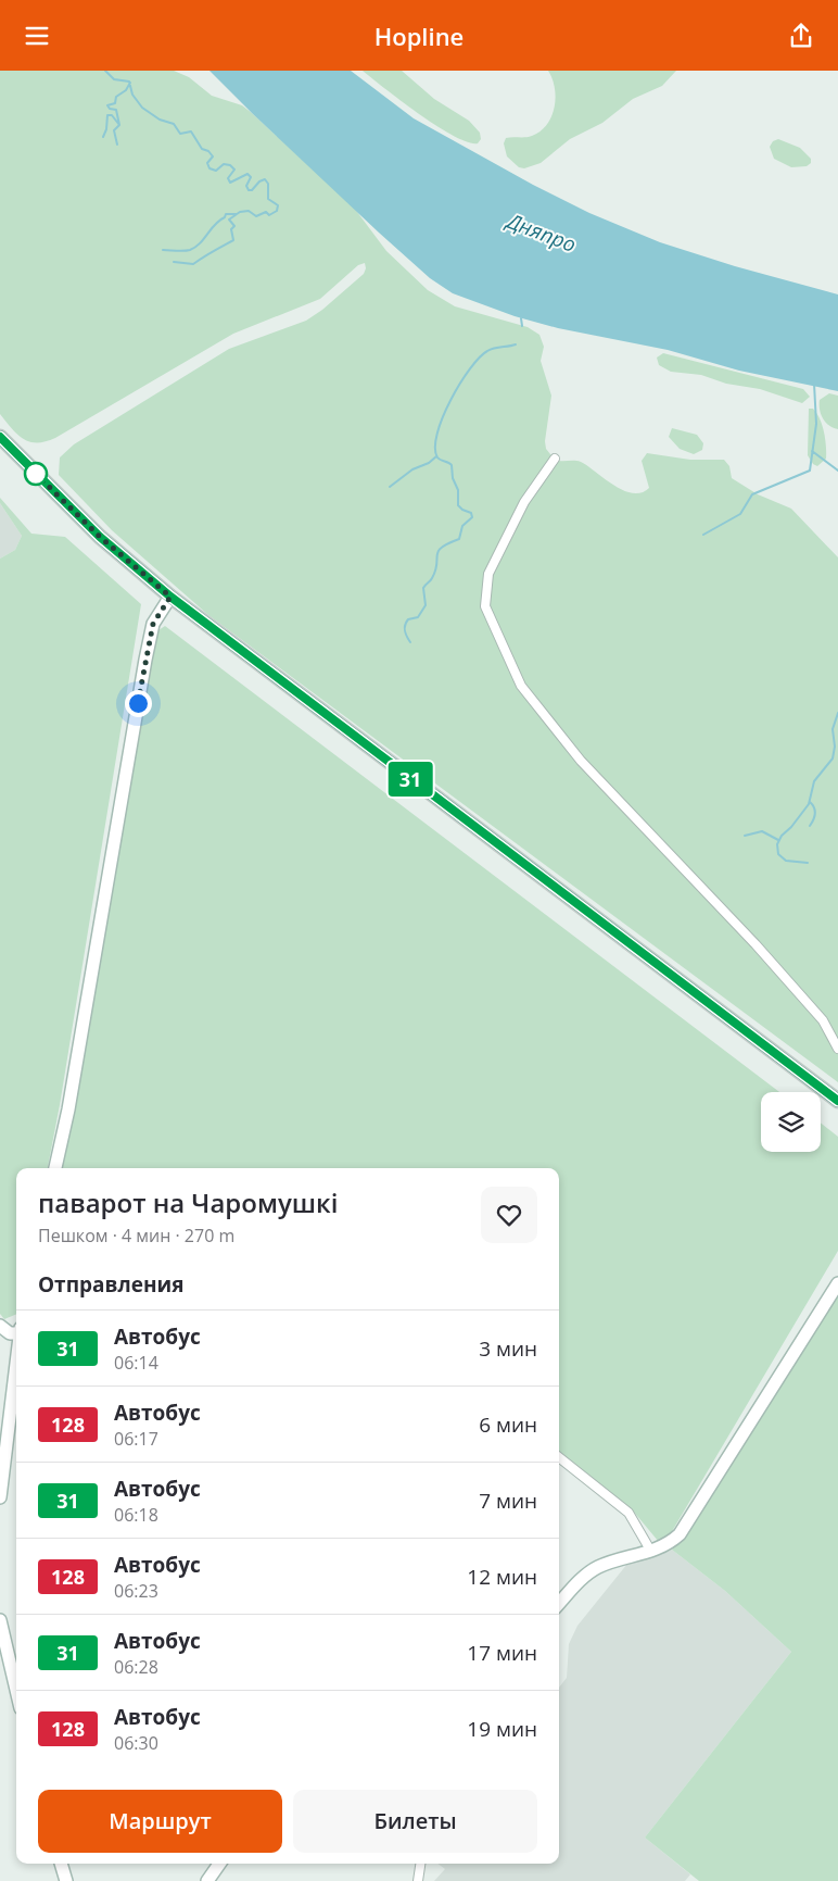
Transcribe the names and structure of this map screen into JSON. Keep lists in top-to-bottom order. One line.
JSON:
{"water":["Дняпро"],"lines":["bus line 31"],"page":{"header":"Hopline","on_map":"31","heading":[["паварот на Чаромушкі","Пешком · 4 мин · 270 m"],"Отправления"],"list":[{"mark":"31","name":"Автобус","note":"06:14","value":"3 мин"},{"mark":"128","name":"Автобус","note":"06:17","value":"6 мин"},{"mark":"31","name":"Автобус","note":"06:18","value":"7 мин"},{"mark":"128","name":"Автобус","note":"06:23","value":"12 мин"},{"mark":"31","name":"Автобус","note":"06:28","value":"17 мин"},{"mark":"128","name":"Автобус","note":"06:30","value":"19 мин"}],"buttons":["Маршрут","Билеты"]}}
